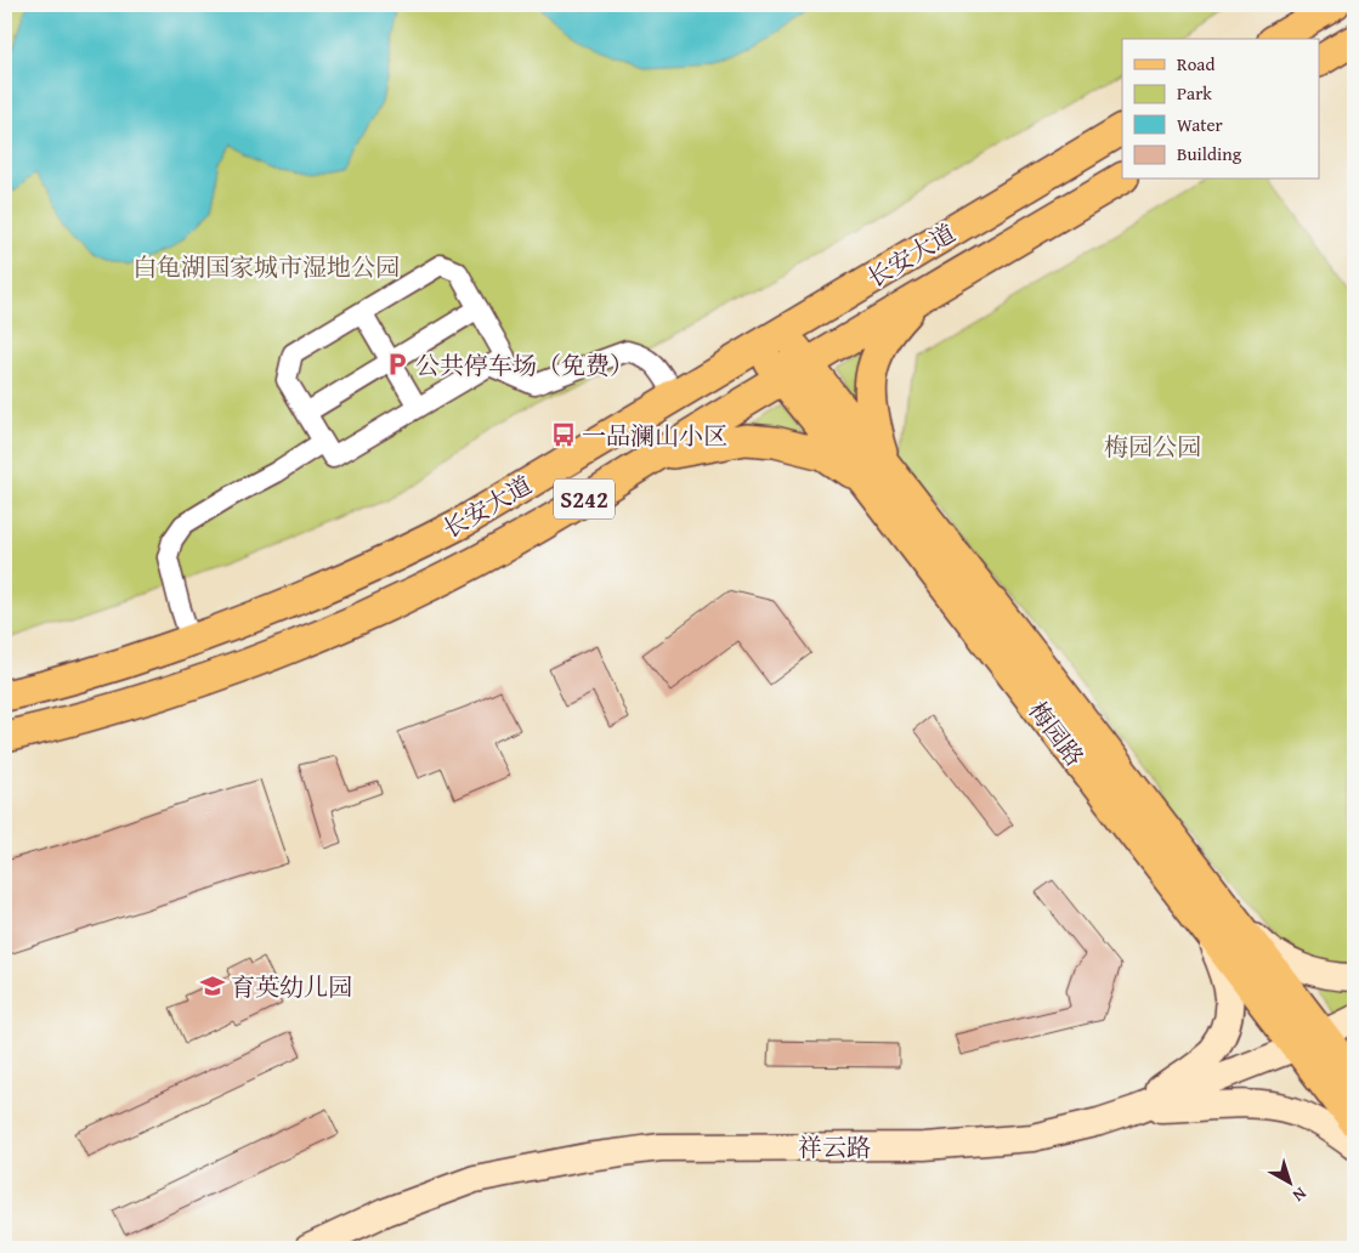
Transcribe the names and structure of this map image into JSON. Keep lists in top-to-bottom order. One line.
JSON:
{"streets":{"main road":["长安大道","S242","梅园路","祥云路"]},"crossings":[["长安大道","梅园路"],["梅园路","祥云路"]],"parks":["白龟湖国家城市湿地公园","梅园公园"],"places":{"parking":["公共停车场（免费）"],"bus stop":["一品澜山小区"],"school or university":["育英幼儿园"]},"legend":["Road","Park","Water","Building"],"north":"bottom right"}
